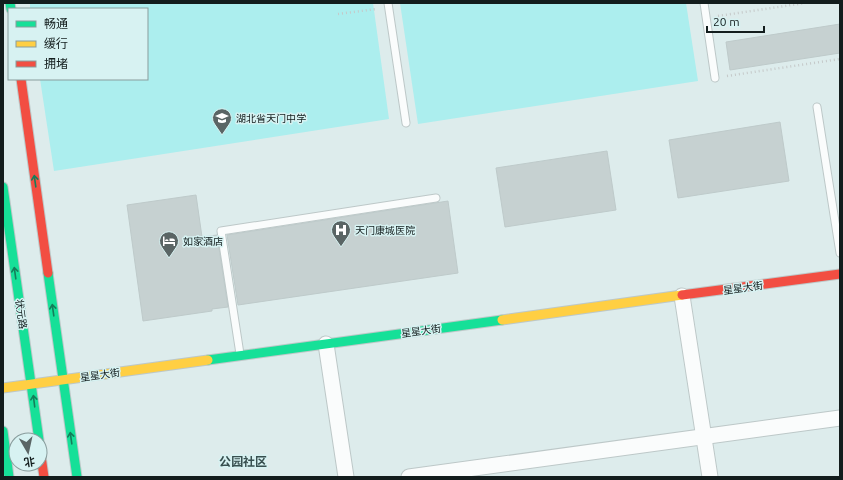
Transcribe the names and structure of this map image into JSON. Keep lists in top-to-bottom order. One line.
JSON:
{"streets":{"main road":["星星大街","状元路"]},"crossings":[["星星大街","状元路"]],"districts":["公园社区"],"places":{"school or university":["湖北省天门中学"],"hospital":["天门康城医院"],"hotel":["如家酒店"]},"legend":["畅通","缓行","拥堵"],"scale_bar":"20 m","north":"bottom"}
